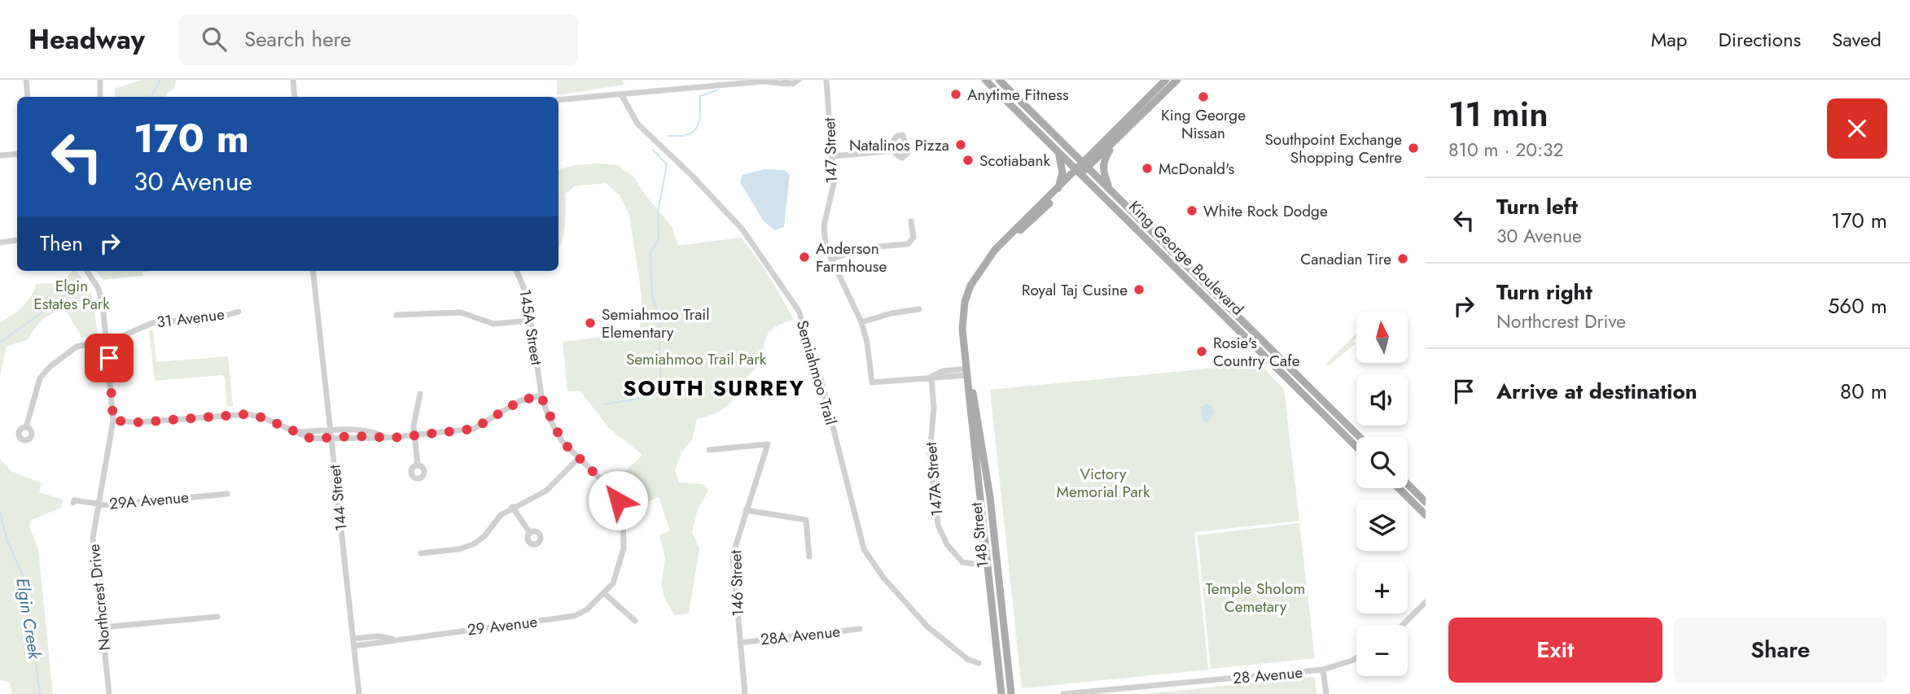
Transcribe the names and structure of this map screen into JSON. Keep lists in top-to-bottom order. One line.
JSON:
{"streets":{"main road":["King George Boulevard","148 Street"],"street":["147 Street","31 Avenue","145A Street","Semiahmoo Trail","147A Street","144 Street","29A Avenue","146 Street","Northcrest Drive","29 Avenue","28A Avenue","28 Avenue"]},"crossings":[["147 Street","147A Street"],["King George Boulevard","148 Street"],["31 Avenue","Northcrest Drive"],["145A Street","29 Avenue"],["144 Street","29 Avenue"],["29A Avenue","Northcrest Drive"],["146 Street","28A Avenue"]],"districts":["SOUTH SURREY"],"water":["Elgin Creek"],"parks":["Elgin Estates Park","Semiahmoo Trail Park","Victory Memorial Park","Temple Sholom Cemetary"],"places":["Anytime Fitness","King George Nissan","Natalinos Pizza","Southpoint Exchange Shopping Centre","Scotiabank","McDonald's","White Rock Dodge","Anderson Farmhouse","Canadian Tire","Royal Taj Cusine","Semiahmoo Trail Elementary","Rosie's Country Cafe"],"north":"top","page":{"header":"Headway","search":"Search here","nav":["Map","Directions","Saved"],"heading":["11 min","810 m · 20:32"],"turn":["170 m","30 Avenue"],"list":[{"name":"Turn left","note":"30 Avenue","value":"170 m"},{"name":"Turn right","note":"Northcrest Drive","value":"560 m"},{"name":"Arrive at destination","value":"80 m"}],"then":"Then","map_buttons":["+","−"],"buttons":["Exit","Share"]}}
